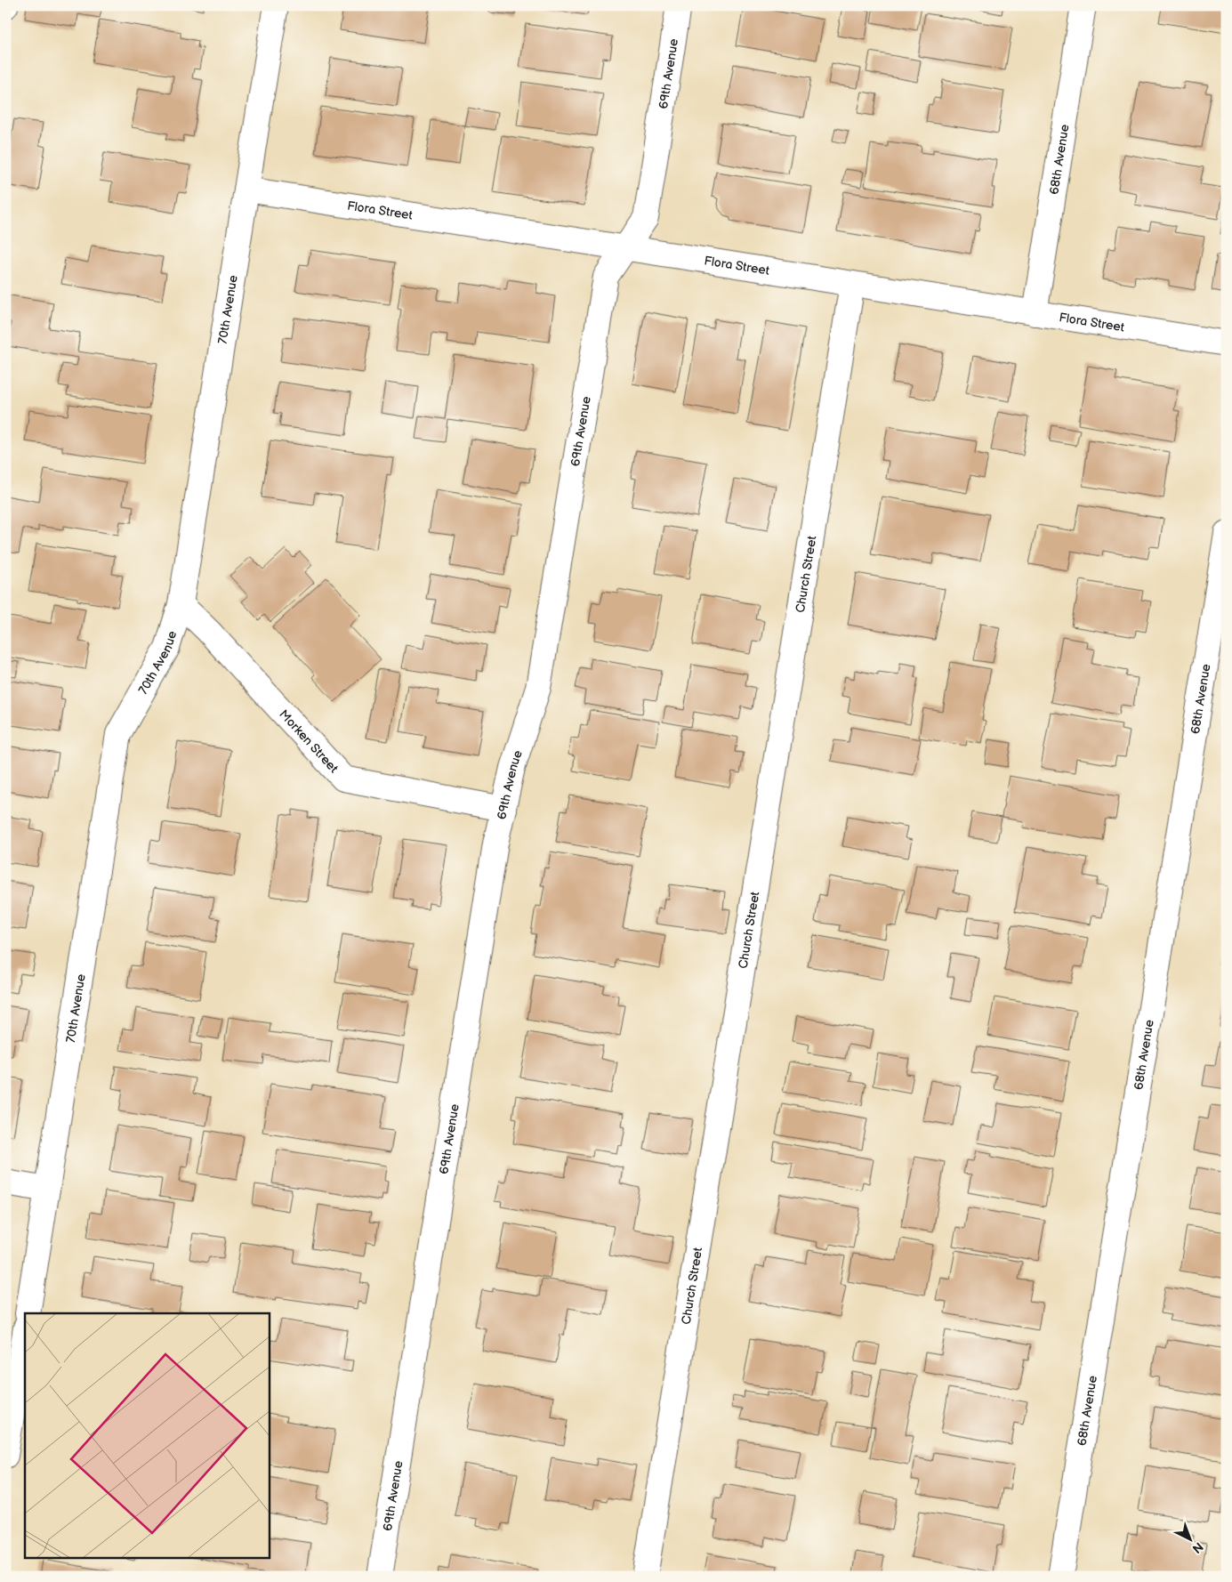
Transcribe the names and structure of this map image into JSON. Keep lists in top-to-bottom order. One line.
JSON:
{"streets":{"street":["69th Avenue","68th Avenue","Flora Street","70th Avenue","Church Street","Morken Street"]},"crossings":[["69th Avenue","Flora Street"],["69th Avenue","Morken Street"],["68th Avenue","Flora Street"],["Flora Street","70th Avenue"],["Flora Street","Church Street"],["70th Avenue","Morken Street"]],"north":"bottom right"}
